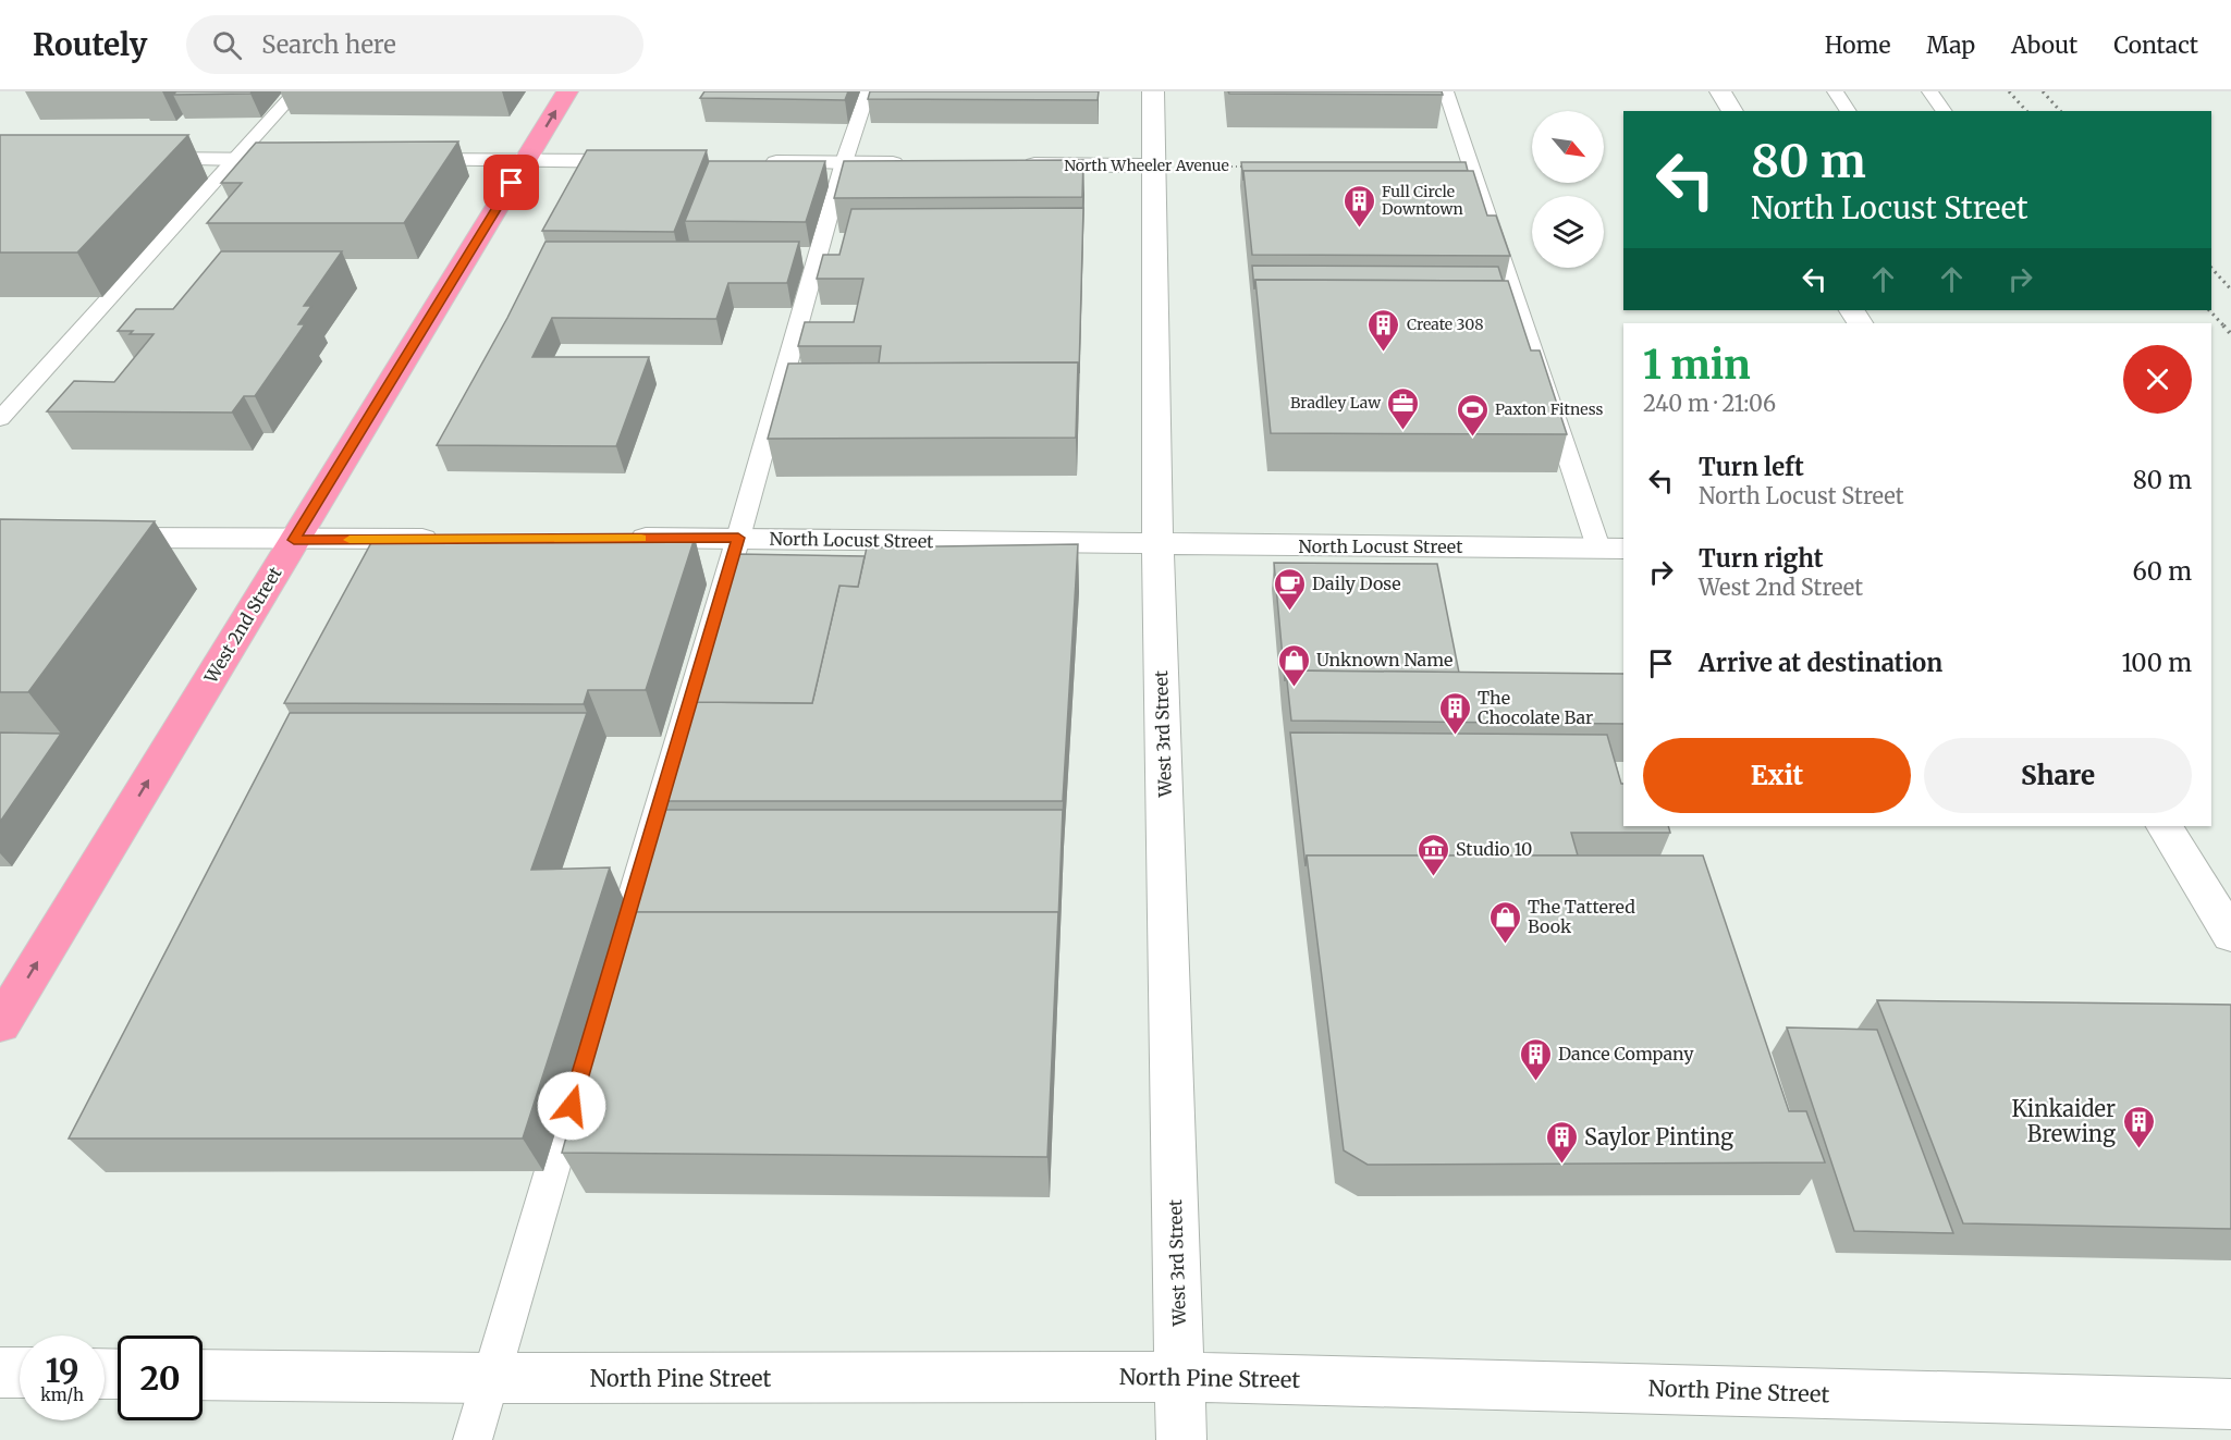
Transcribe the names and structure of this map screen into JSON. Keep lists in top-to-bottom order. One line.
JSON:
{"streets":{"highway":["West 2nd Street"],"street":["North Wheeler Avenue","North Locust Street","West 3rd Street","North Pine Street"]},"crossings":[["North Wheeler Avenue","West 3rd Street"],["North Locust Street","West 3rd Street"],["West 3rd Street","North Pine Street"]],"one_way":["West 2nd Street"],"places":{"building":["Full Circle Downtown","Create 308","The Chocolate Bar","Dance Company","Kinkaider Brewing","Saylor Pinting"],"office":["Bradley Law"],"sports":["Paxton Fitness"],"cafe":["Daily Dose"],"shop":["Unknown Name","The Tattered Book"],"museum":["Studio 10"]},"north":"bottom right","page":{"header":"Routely","search":"Search here","nav":["Home","Map","About","Contact"],"turn":["80 m","North Locust Street"],"heading":["1 min","240 m · 21:06"],"list":[{"name":"Turn left","note":"North Locust Street","value":"80 m"},{"name":"Turn right","note":"West 2nd Street","value":"60 m"},{"name":"Arrive at destination","value":"100 m"}],"buttons":["Exit","Share"],"speed":"19 km/h","limit":"20"}}
